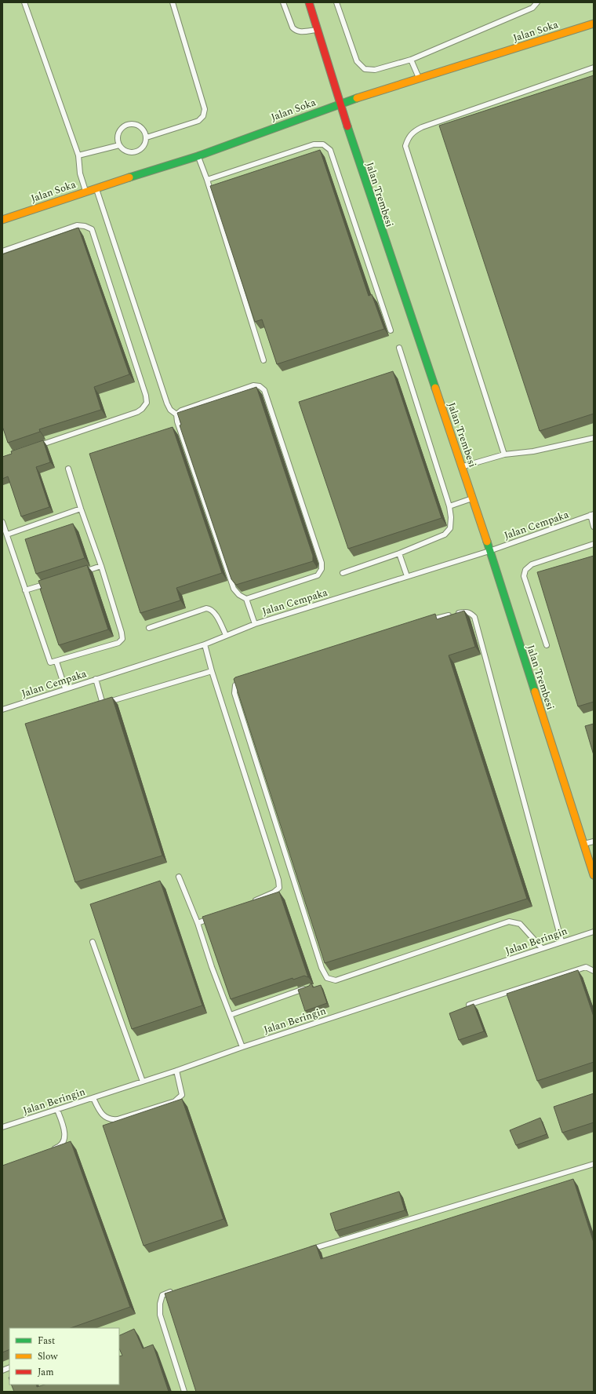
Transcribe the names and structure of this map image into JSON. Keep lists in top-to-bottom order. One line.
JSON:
{"streets":{"street":["Jalan Soka","Jalan Trembesi"],"lane":["Jalan Cempaka","Jalan Beringin"]},"crossings":[["Jalan Soka","Jalan Trembesi"],["Jalan Trembesi","Jalan Cempaka"]],"legend":["Fast","Slow","Jam"]}
